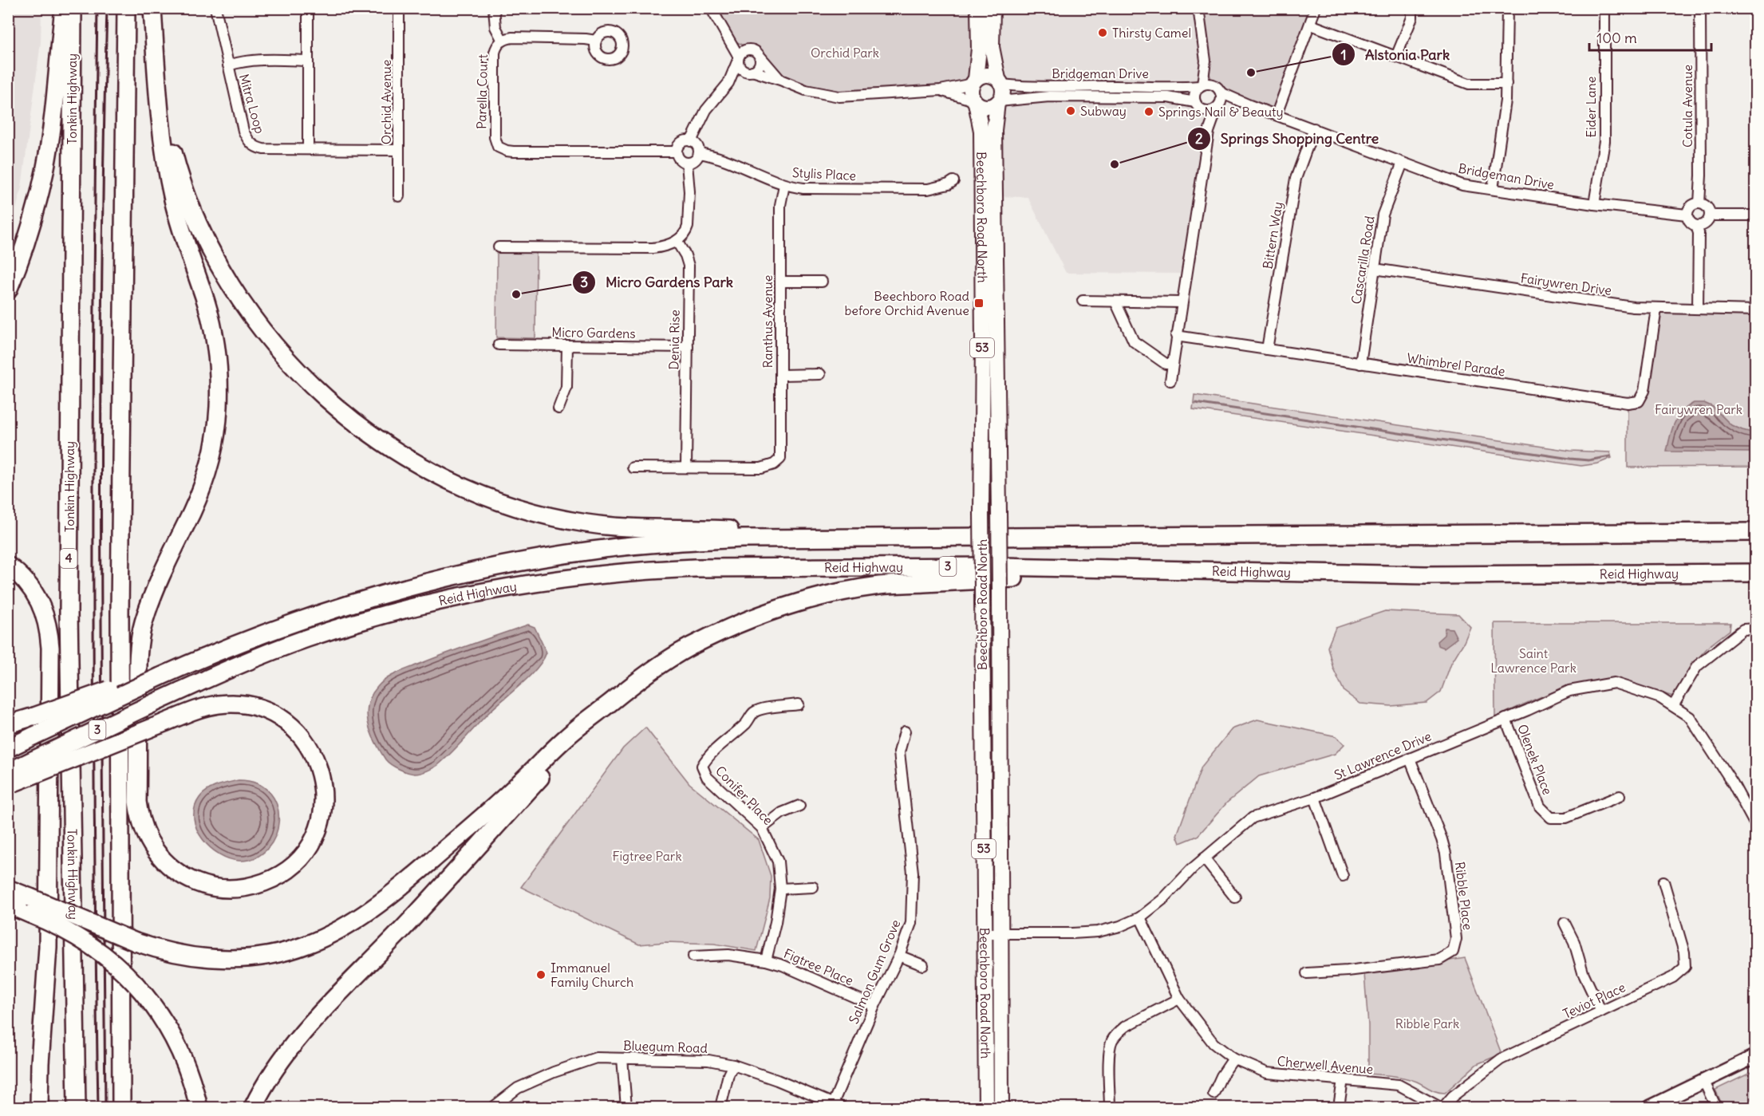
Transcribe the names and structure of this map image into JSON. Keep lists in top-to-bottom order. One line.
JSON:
{"streets":{"highway":["Tonkin Highway","4","3","Reid Highway"],"main road":["Beechboro Road North","53"],"street":["Bridgeman Drive","Parella Court","Orchid Avenue","Mitra Loop","Cotula Avenue","Eider Lane","Stylis Place","Bittern Way","Cascarilla Road","Fairywren Drive","Ranthus Avenue","Micro Gardens","Denia Rise","Whimbrel Parade","St Lawrence Drive","Olenek Place","Conifer Place","Ribble Place","Figtree Place","Salmon Gum Grove","Teviot Place","Bluegum Road","Cherwell Avenue"]},"crossings":[["Bridgeman Drive","Cotula Avenue"],["Bridgeman Drive","Eider Lane"],["Bridgeman Drive","Beechboro Road North"],["Bridgeman Drive","Bittern Way"],["Bridgeman Drive","Cascarilla Road"],["Bridgeman Drive","53"],["Parella Court","Stylis Place"],["Orchid Avenue","Mitra Loop"],["Stylis Place","Ranthus Avenue"],["Beechboro Road North","53"],["Beechboro Road North","St Lawrence Drive"],["Bittern Way","Whimbrel Parade"],["Cascarilla Road","Fairywren Drive"],["Cascarilla Road","Whimbrel Parade"],["Fairywren Drive","Whimbrel Parade"],["Ranthus Avenue","Denia Rise"],["Micro Gardens","Denia Rise"],["3","Reid Highway"],["St Lawrence Drive","Olenek Place"],["St Lawrence Drive","Ribble Place"],["St Lawrence Drive","Cherwell Avenue"],["Conifer Place","Figtree Place"],["Figtree Place","Salmon Gum Grove"],["Salmon Gum Grove","Bluegum Road"],["Teviot Place","Cherwell Avenue"]],"parks":["Orchid Park","Fairywren Park","Saint Lawrence Park","Figtree Park","Ribble Park"],"places":{"other":["Thirsty Camel","Alstonia Park","Subway","Springs Nail & Beauty","Springs Shopping Centre","Micro Gardens Park","Immanuel Family Church"],"transit":["Beechboro Road before Orchid Avenue"]},"scale_bar":"100 m"}
